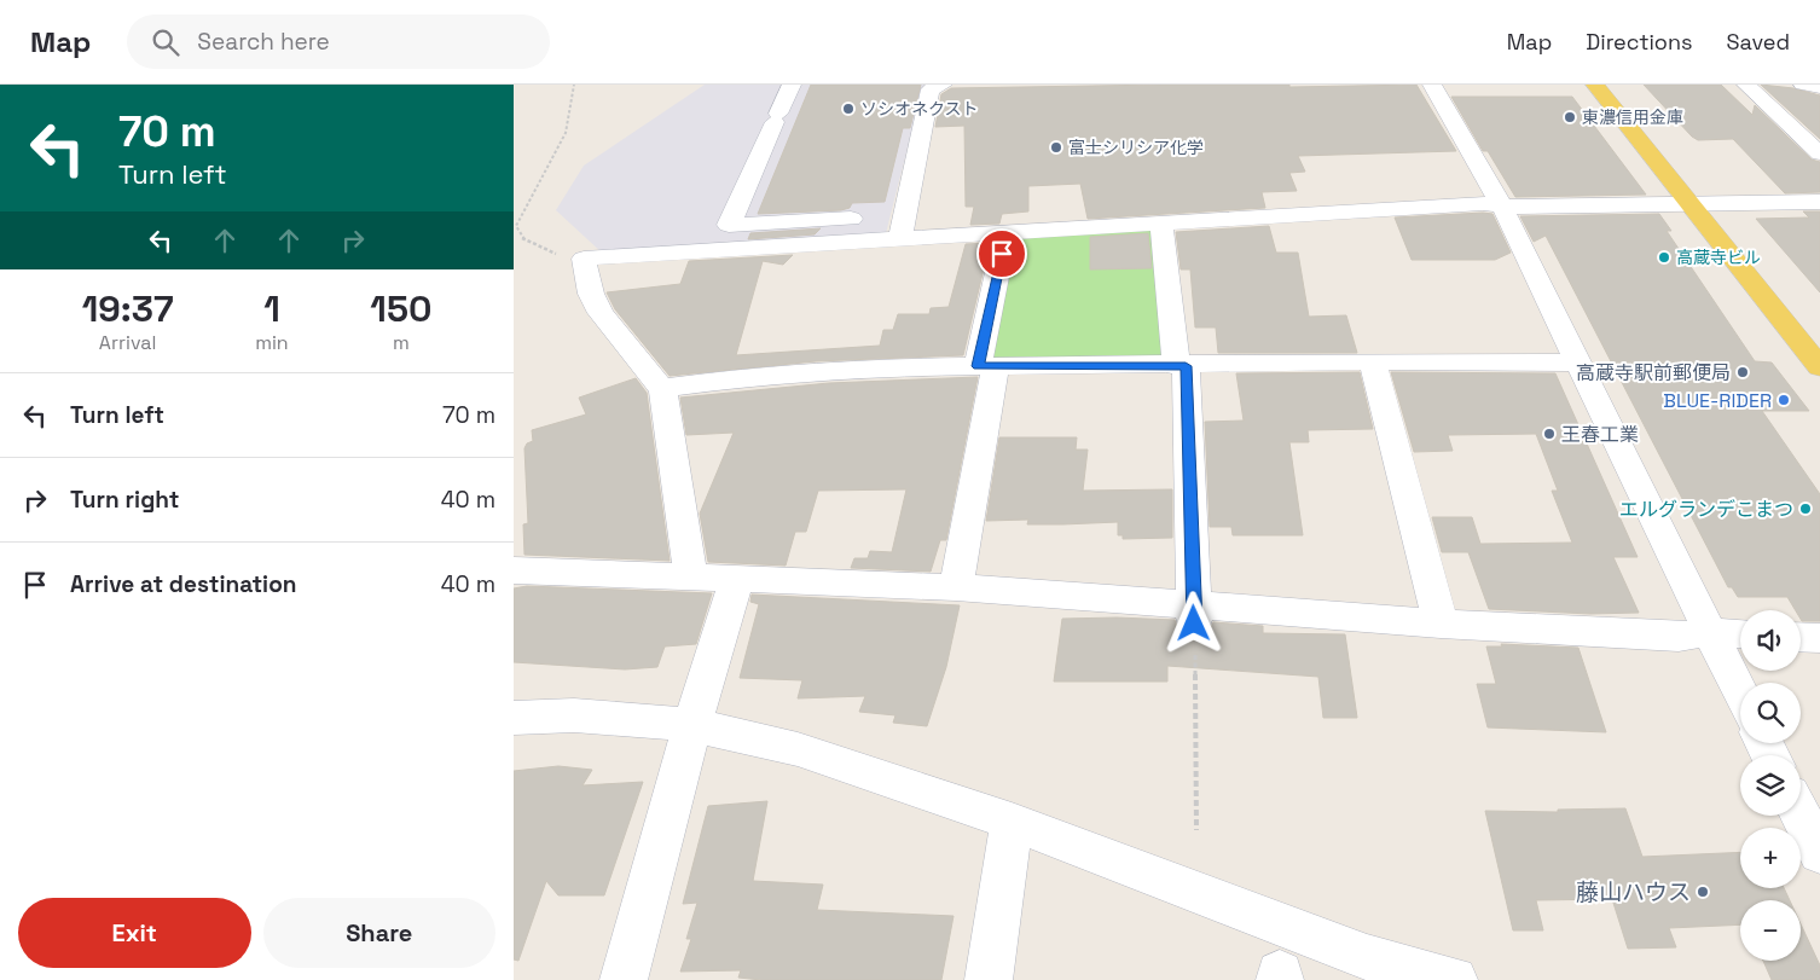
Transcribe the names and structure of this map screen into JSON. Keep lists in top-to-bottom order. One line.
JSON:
{"places":["ソシオネクスト","東濃信用金庫","富士シリシア化学","高蔵寺ビル","高蔵寺駅前郵便局","BLUE-RIDER","王春工業","エルグランデこまつ","藤山ハウス"],"page":{"header":"Map","search":"Search here","nav":["Map","Directions","Saved"],"turn":["70 m","Turn left"],"eta":["19:37","Arrival","1","min","150","m"],"list":[{"name":"Turn left","value":"70 m"},{"name":"Turn right","value":"40 m"},{"name":"Arrive at destination","value":"40 m"}],"map_buttons":["+","−"],"buttons":["Exit","Share"]}}
